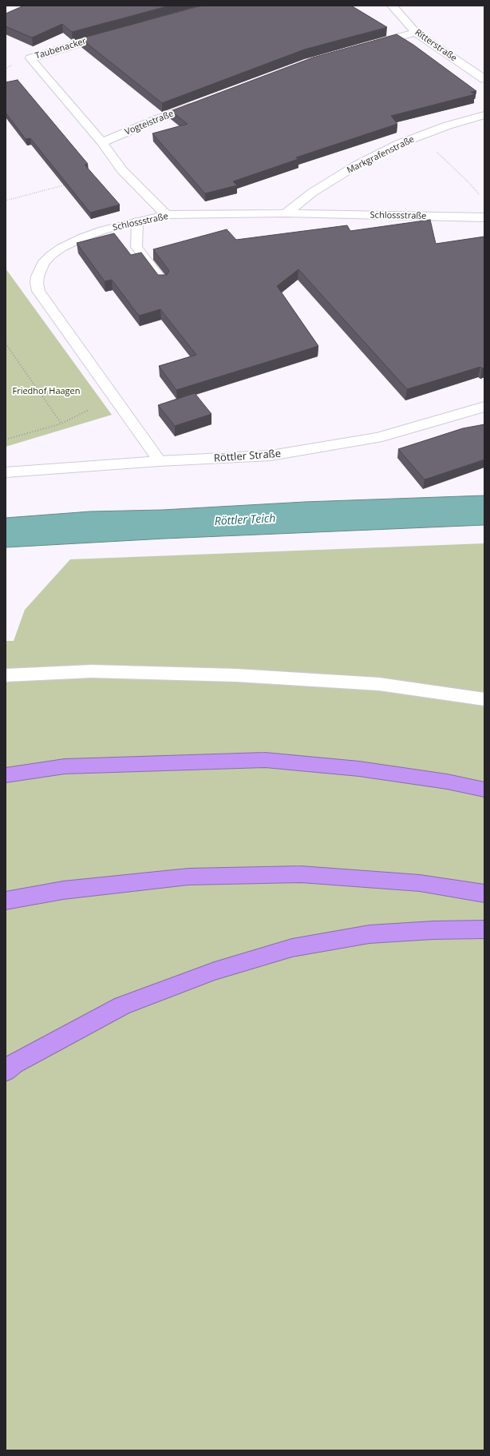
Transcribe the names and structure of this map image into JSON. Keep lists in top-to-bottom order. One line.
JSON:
{"streets":{"street":["Ritterstraße","Taubenacker","Vogteistraße","Markgrafenstraße","Schlossstraße","Röttler Straße"]},"crossings":[["Taubenacker","Vogteistraße"],["Markgrafenstraße","Schlossstraße"],["Schlossstraße","Röttler Straße"]],"water":["Röttler Teich"],"parks":["Friedhof Haagen"]}
